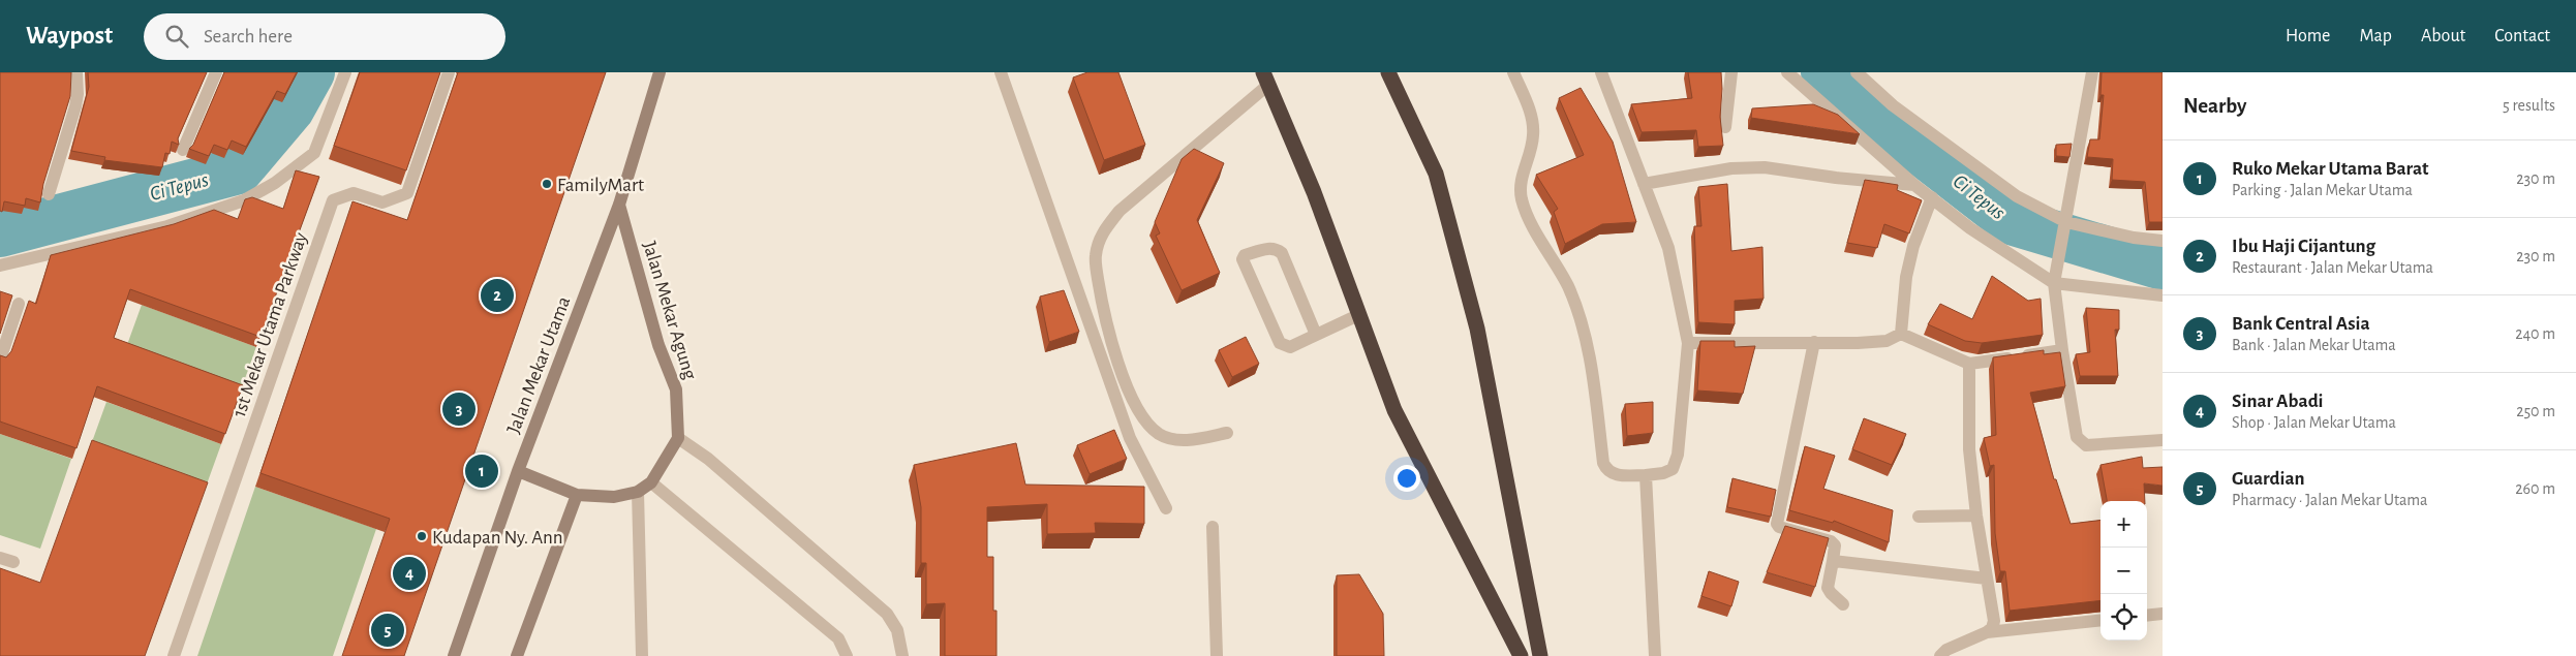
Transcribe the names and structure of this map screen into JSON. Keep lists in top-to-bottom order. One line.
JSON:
{"streets":{"street":["Jalan Mekar Agung","1st Mekar Utama Parkway","Jalan Mekar Utama"]},"crossings":[["Jalan Mekar Agung","Jalan Mekar Utama"]],"water":["Ci Tepus"],"places":["FamilyMart","Kudapan Ny. Ann"],"page":{"header":"Waypost","search":"Search here","nav":["Home","Map","About","Contact"],"heading":["Nearby","5 results"],"list":[{"mark":"1","name":"Ruko Mekar Utama Barat","note":"Parking · Jalan Mekar Utama","value":"230 m"},{"mark":"2","name":"Ibu Haji Cijantung","note":"Restaurant · Jalan Mekar Utama","value":"230 m"},{"mark":"3","name":"Bank Central Asia","note":"Bank · Jalan Mekar Utama","value":"240 m"},{"mark":"4","name":"Sinar Abadi","note":"Shop · Jalan Mekar Utama","value":"250 m"},{"mark":"5","name":"Guardian","note":"Pharmacy · Jalan Mekar Utama","value":"260 m"}],"pins":["2","3","1","4","5"],"map_buttons":["+","−"]}}
